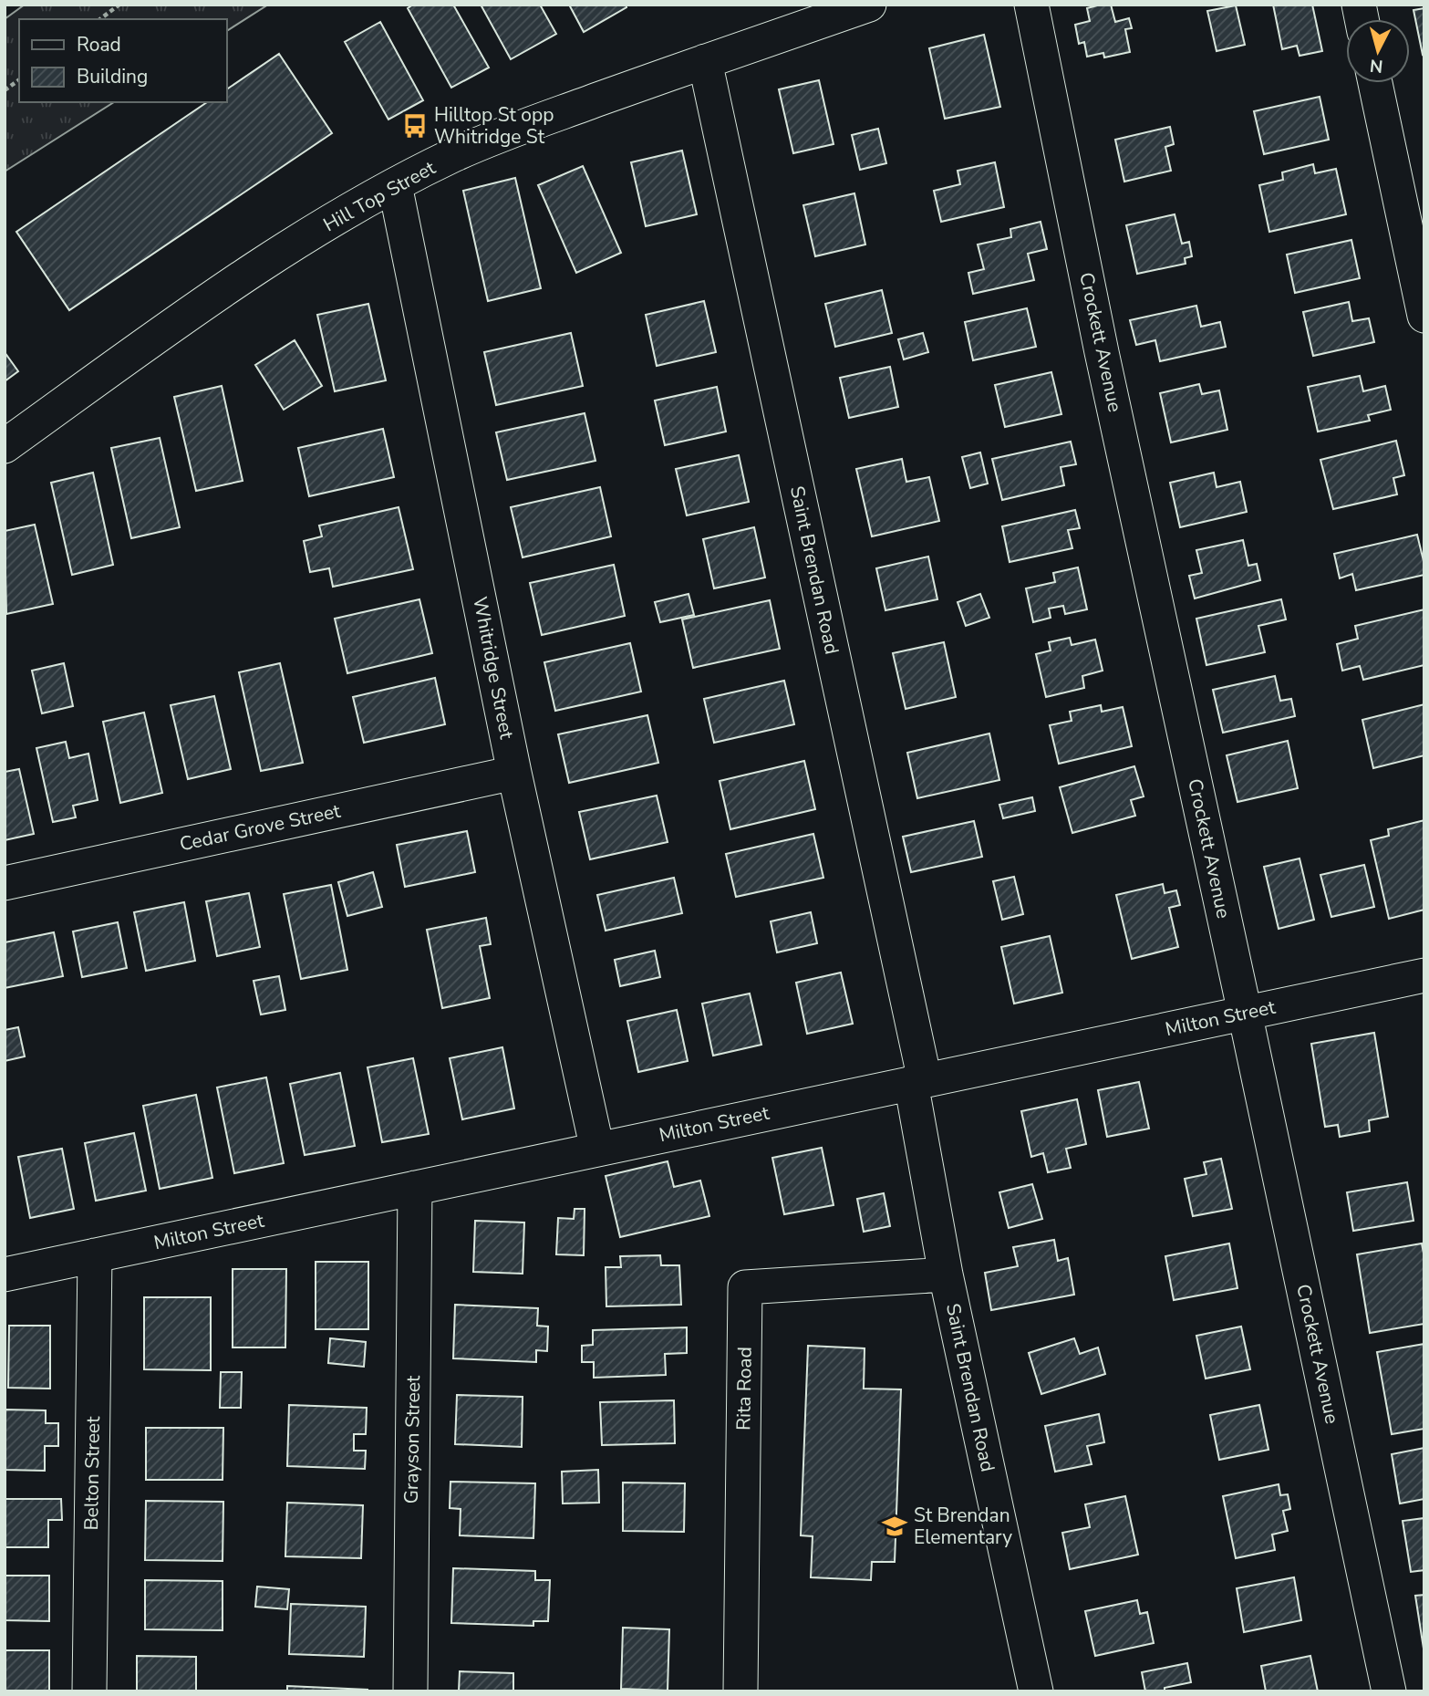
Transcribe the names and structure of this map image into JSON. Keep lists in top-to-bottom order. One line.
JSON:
{"streets":{"street":["Hill Top Street","Crockett Avenue","Saint Brendan Road","Whitridge Street","Cedar Grove Street","Milton Street","Rita Road","Grayson Street","Belton Street"]},"crossings":[["Hill Top Street","Saint Brendan Road"],["Hill Top Street","Whitridge Street"],["Crockett Avenue","Milton Street"],["Saint Brendan Road","Milton Street"],["Saint Brendan Road","Rita Road"],["Whitridge Street","Cedar Grove Street"],["Whitridge Street","Milton Street"],["Milton Street","Grayson Street"],["Milton Street","Belton Street"]],"places":{"bus stop":["Hilltop St opp Whitridge St"],"school or university":["St Brendan Elementary"]},"legend":["Road","Building"],"north":"bottom"}
